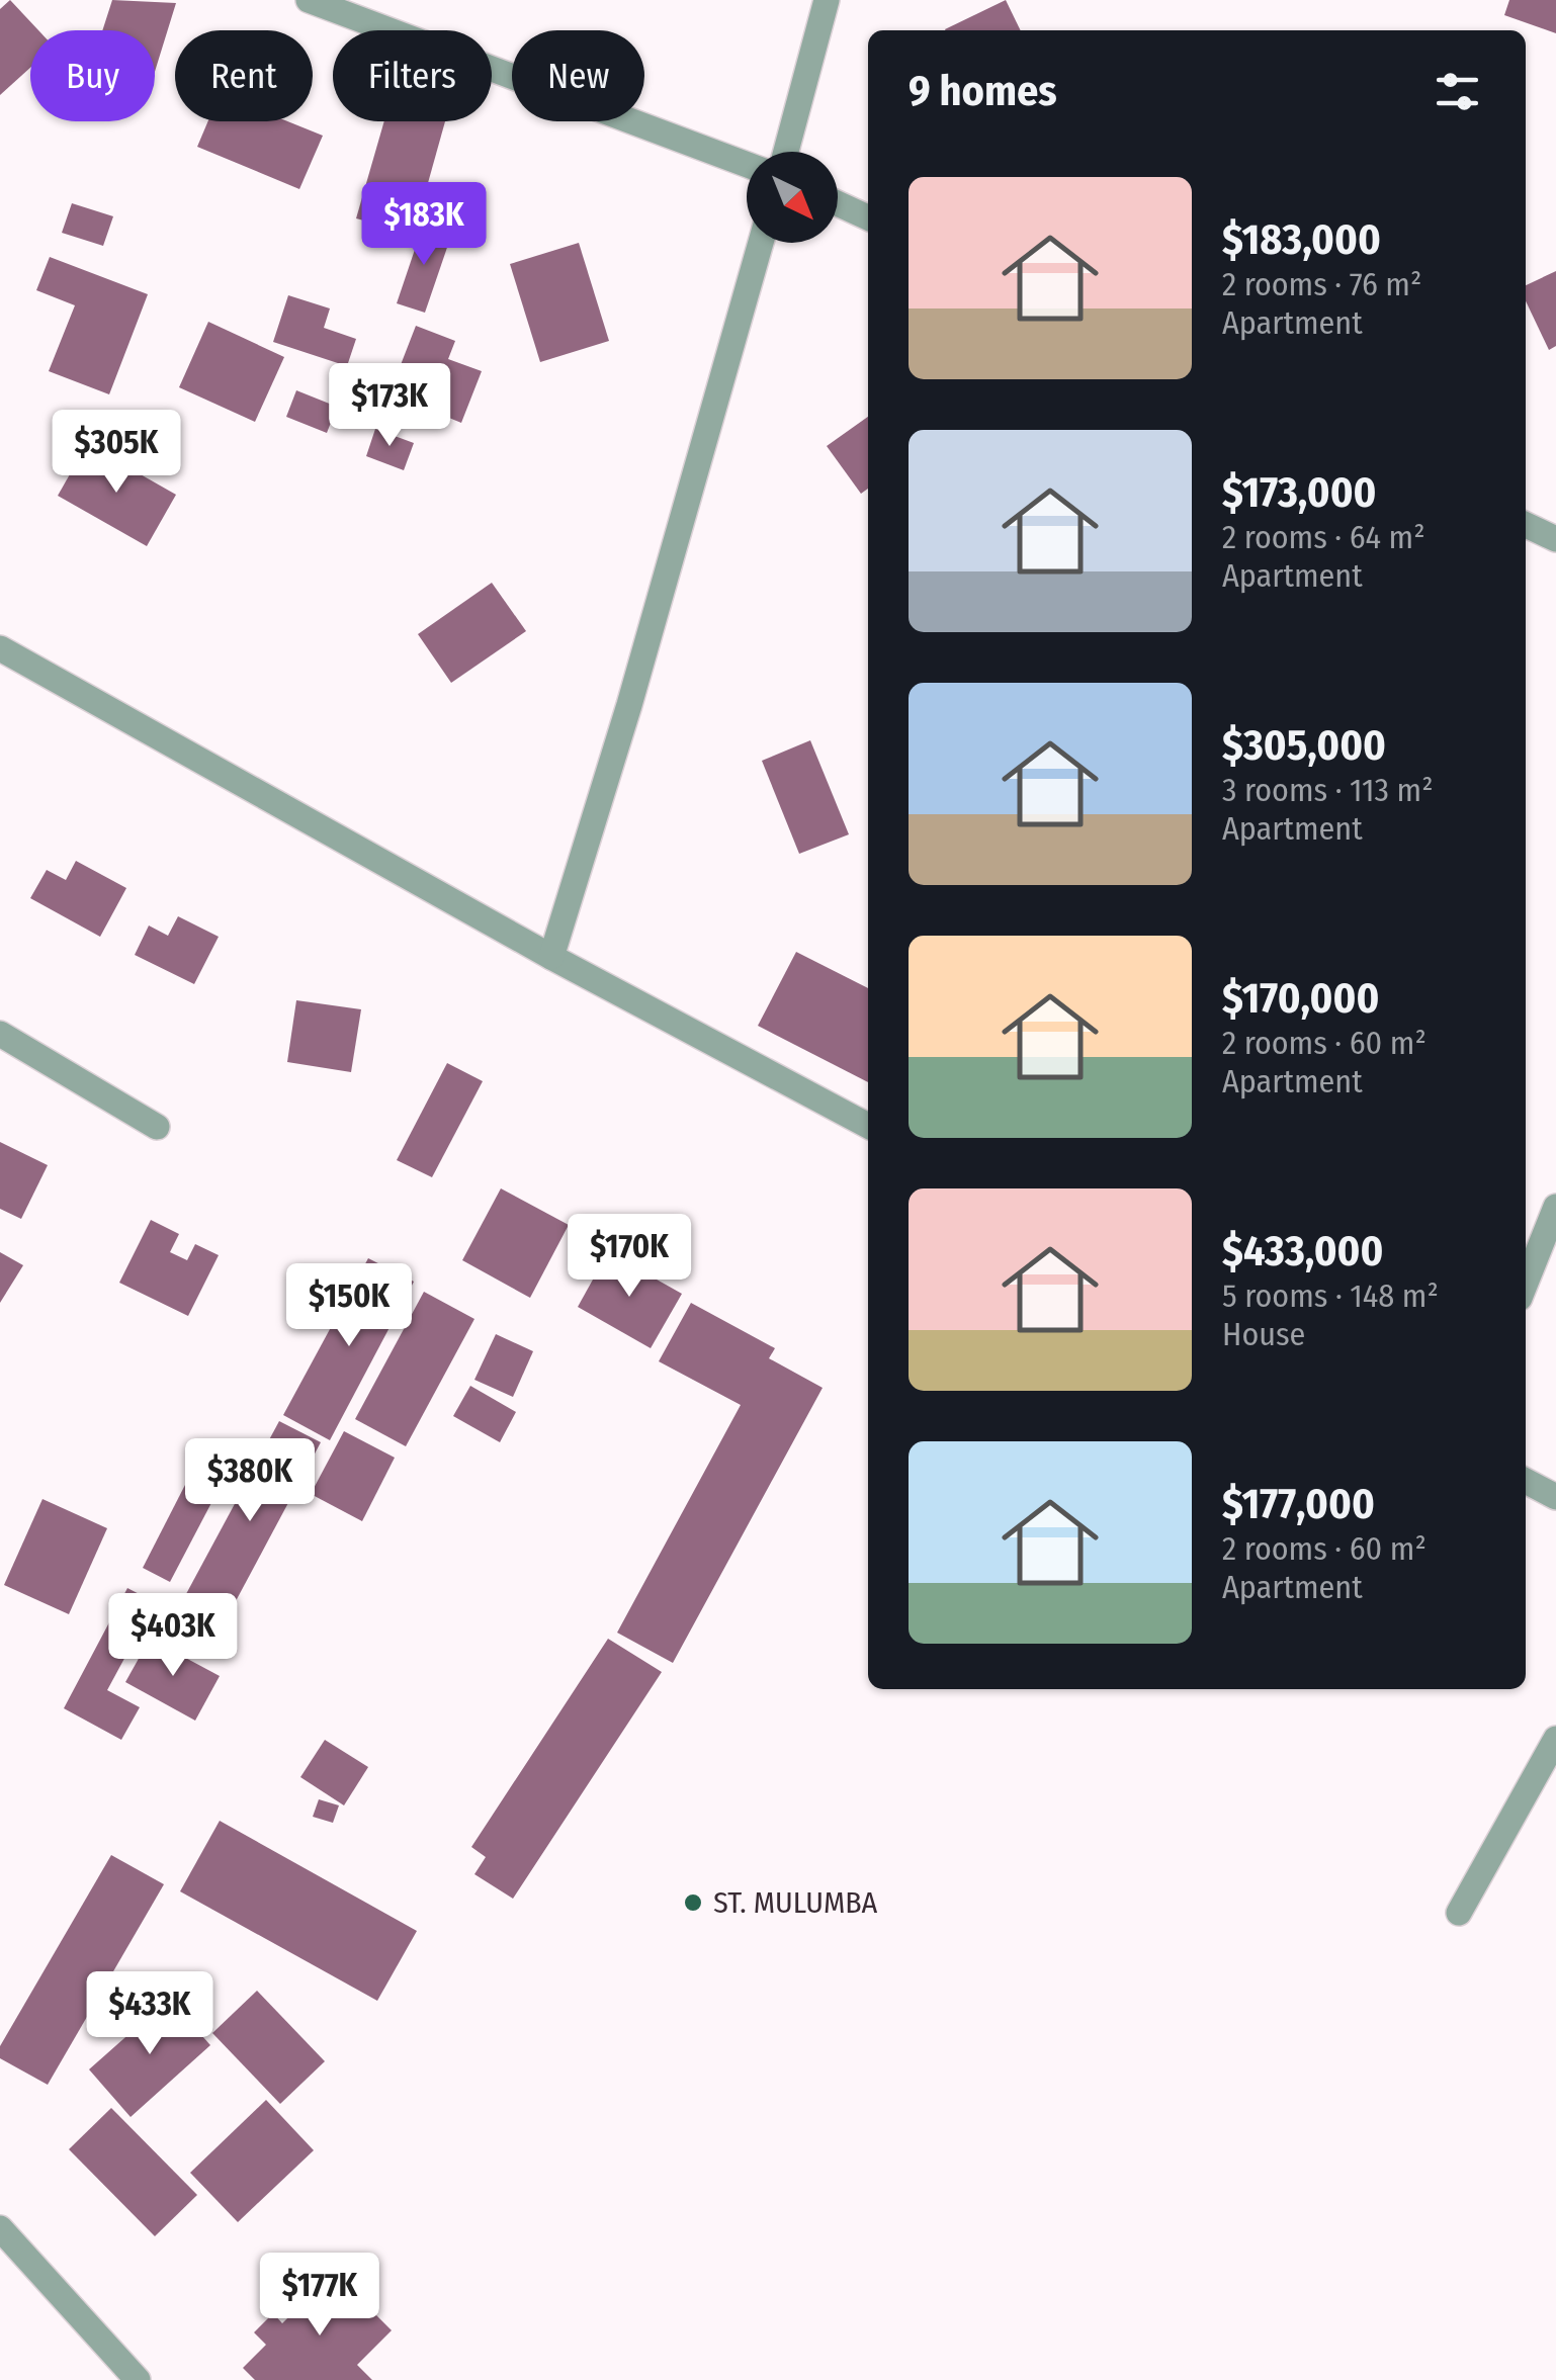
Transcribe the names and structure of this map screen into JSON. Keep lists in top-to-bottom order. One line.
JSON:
{"places":["ST. MULUMBA"],"north":"bottom right","page":{"chip":["Buy","Rent","Filters","New"],"heading":"9 homes","list":[{"name":"$183,000","note":"2 rooms · 76 m² · Apartment"},{"name":"$173,000","note":"2 rooms · 64 m² · Apartment"},{"name":"$305,000","note":"3 rooms · 113 m² · Apartment"},{"name":"$170,000","note":"2 rooms · 60 m² · Apartment"},{"name":"$433,000","note":"5 rooms · 148 m² · House"},{"name":"$177,000","note":"2 rooms · 60 m² · Apartment"}],"price":["$183K","$173K","$305K","$170K","$150K","$380K","$403K","$433K","$177K"]}}
